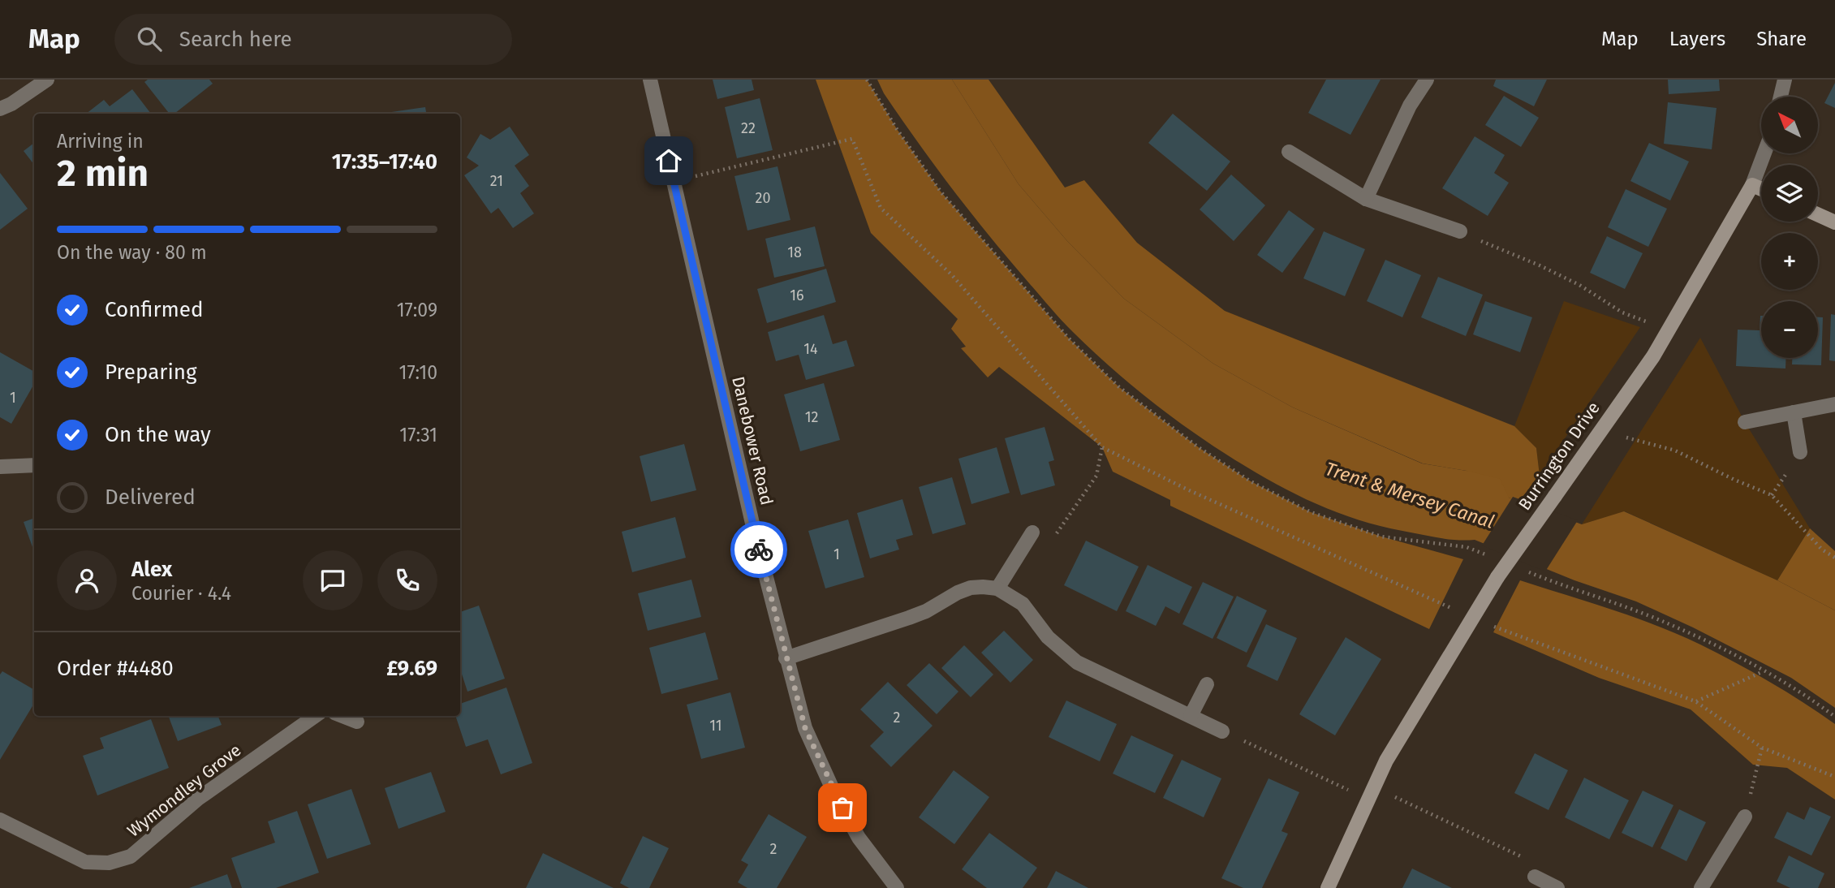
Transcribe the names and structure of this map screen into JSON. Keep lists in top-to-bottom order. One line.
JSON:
{"streets":{"street":["Danebower Road","Burrington Drive","Wymondley Grove"]},"water":["Trent & Mersey Canal"],"house_numbers":["22","21","20","18","16","14","1","12","1","2","11","2"],"north":"top left","page":{"header":"Map","search":"Search here","nav":["Map","Layers","Share"],"map_buttons":["+","−"],"heading":["2 min","Arriving in","17:35–17:40"],"panel":["Alex","Courier · 4.4","Order #4480","£9.69"],"bar":"On the way · 80 m","list":[["Confirmed","17:09"],["Preparing","17:10"],["On the way","17:31"],"Delivered"]}}
